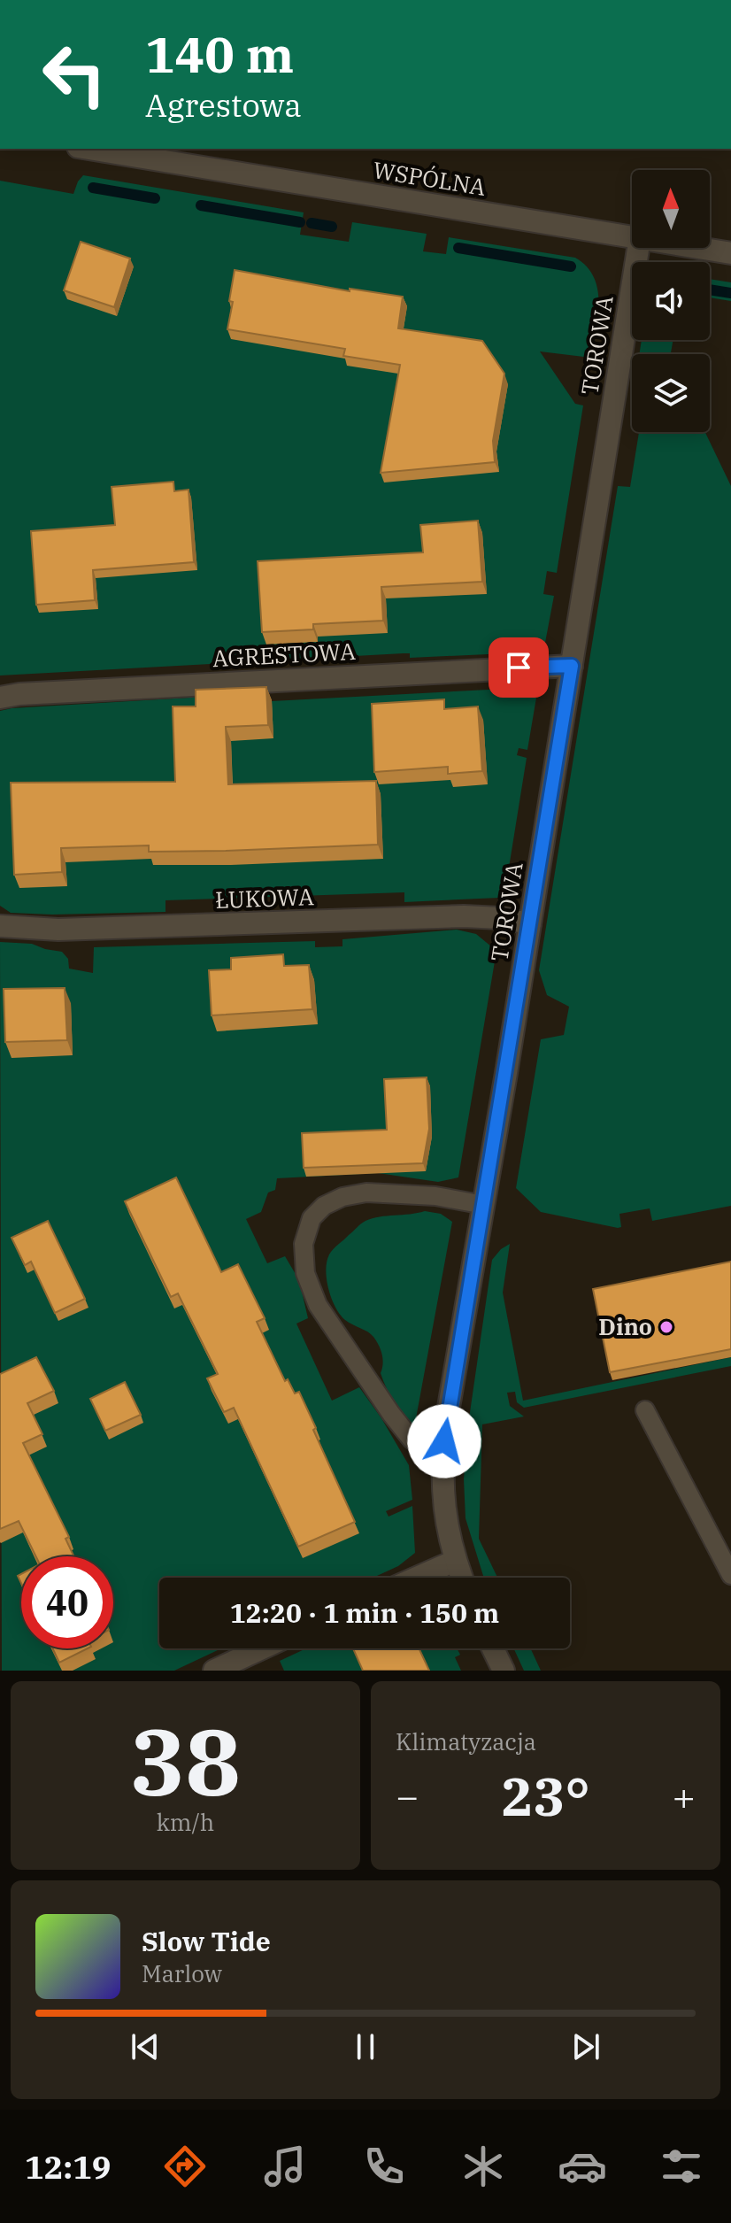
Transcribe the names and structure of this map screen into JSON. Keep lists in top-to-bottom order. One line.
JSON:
{"streets":{"street":["WSPÓLNA","TOROWA","AGRESTOWA","ŁUKOWA"]},"crossings":[["TOROWA","AGRESTOWA"],["TOROWA","ŁUKOWA"]],"places":["Dino"],"north":"top","page":{"turn":["140 m","Agrestowa"],"limit":"40","trip":"12:20 · 1 min · 150 m","tile":[["38","km/h"],"Klimatyzacja"],"heat":["−","23°","+"],"song":["Slow Tide","Marlow"],"tabs":"12:19"}}
